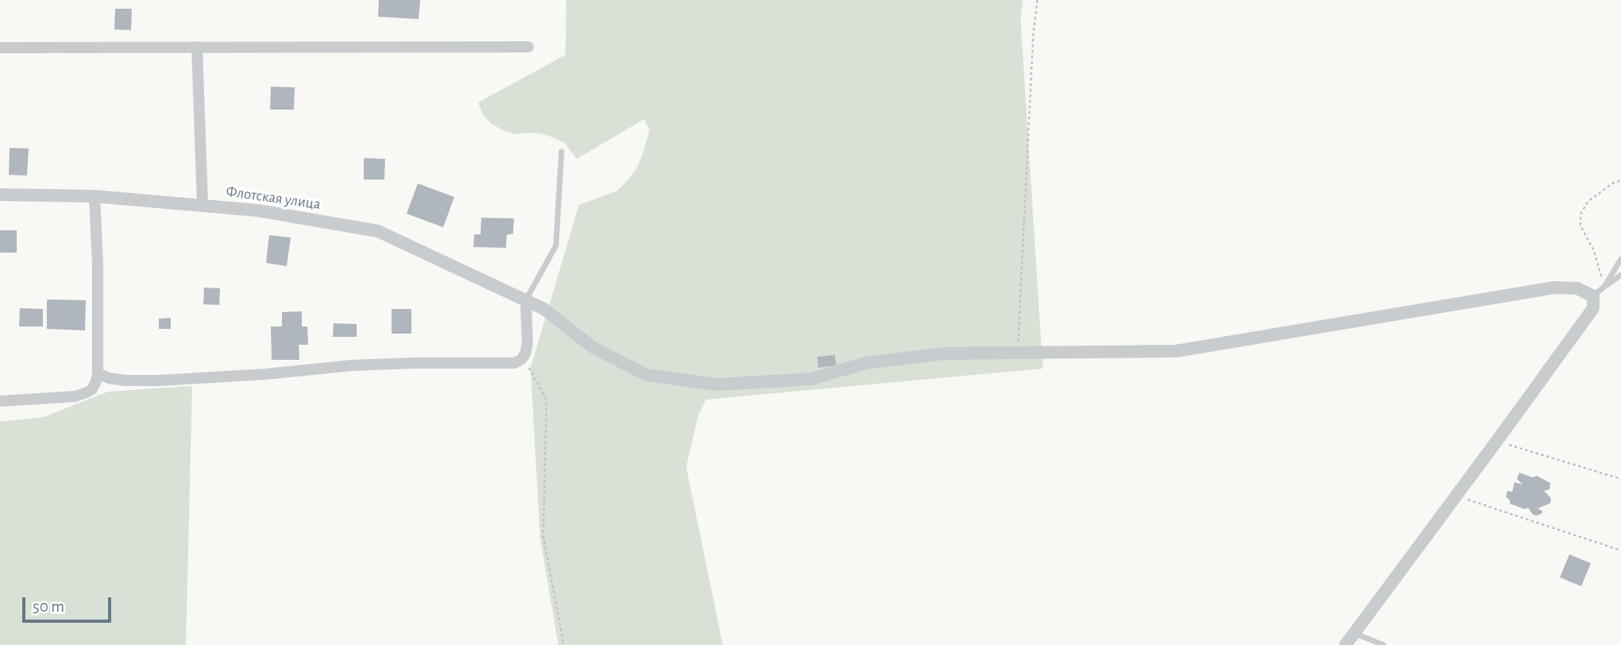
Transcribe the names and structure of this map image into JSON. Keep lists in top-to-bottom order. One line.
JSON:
{"streets":{"street":["Флотская улица"]},"scale_bar":"50 m"}
